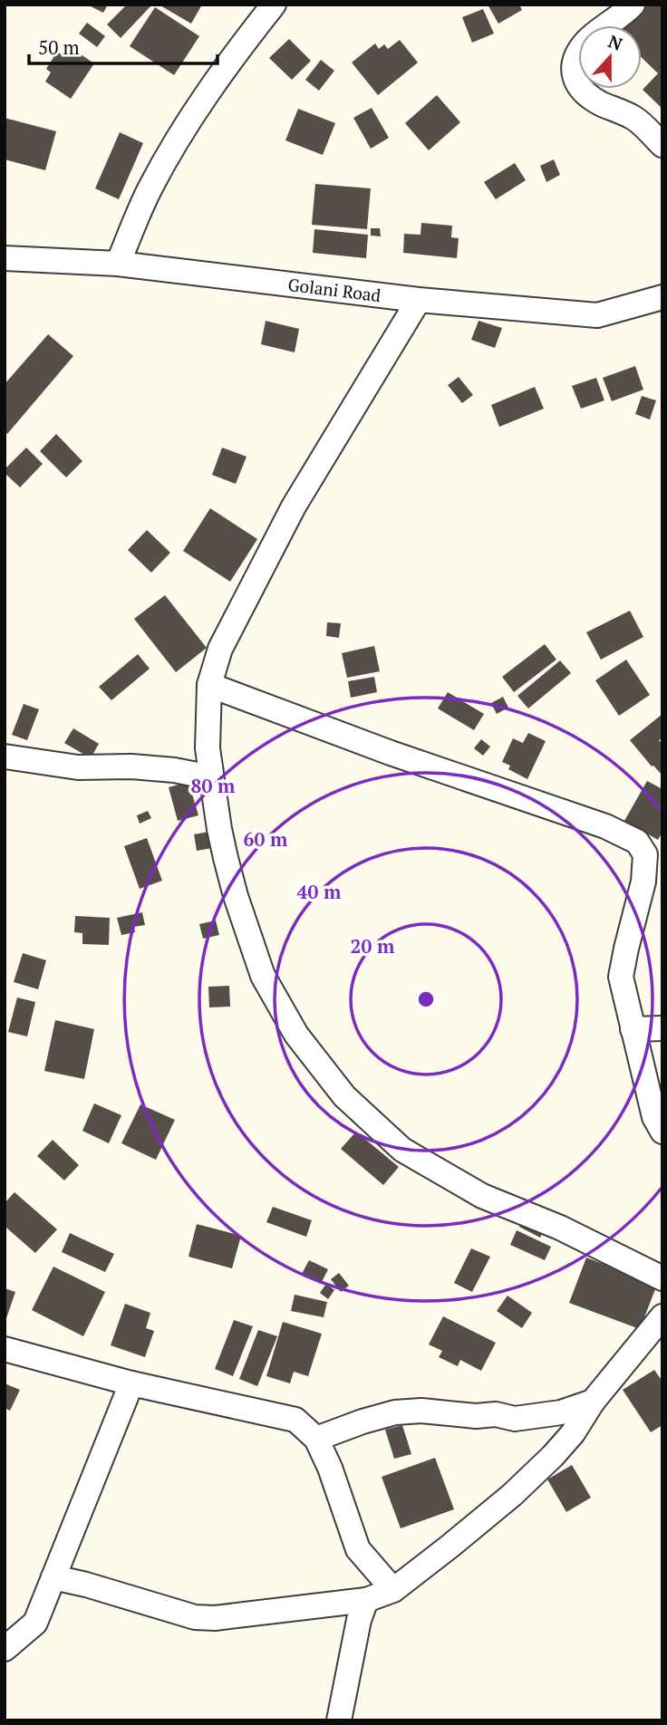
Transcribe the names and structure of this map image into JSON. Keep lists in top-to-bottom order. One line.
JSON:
{"streets":{"street":["Golani Road"]},"scale_bar":"50 m","north":"top","rings":["80 m","60 m","40 m","20 m"]}
